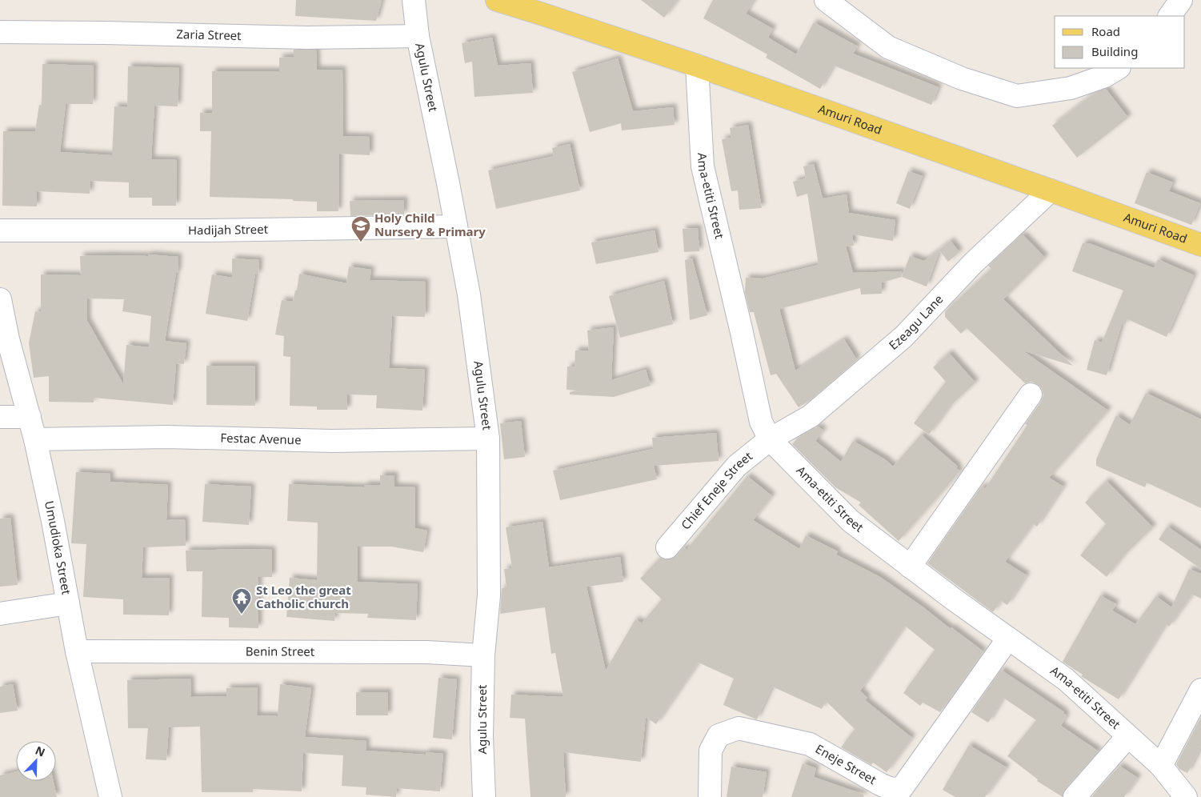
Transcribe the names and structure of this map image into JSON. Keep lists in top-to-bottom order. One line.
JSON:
{"streets":{"main road":["Amuri Road"],"street":["Zaria Street","Agulu Street","Ama-etiti Street","Hadijah Street","Ezeagu Lane","Festac Avenue","Chief Eneje Street","Umudioka Street","Benin Street","Eneje Street"]},"crossings":[["Zaria Street","Agulu Street"],["Agulu Street","Hadijah Street"],["Agulu Street","Festac Avenue"],["Agulu Street","Benin Street"],["Amuri Road","Ama-etiti Street"],["Amuri Road","Ezeagu Lane"],["Ama-etiti Street","Ezeagu Lane"],["Ama-etiti Street","Chief Eneje Street"],["Ama-etiti Street","Eneje Street"],["Ezeagu Lane","Chief Eneje Street"],["Festac Avenue","Umudioka Street"],["Umudioka Street","Benin Street"]],"places":{"school or university":["Holy Child Nursery & Primary"],"temple":["St Leo the great Catholic church"]},"legend":["Road","Building"],"north":"top right"}
